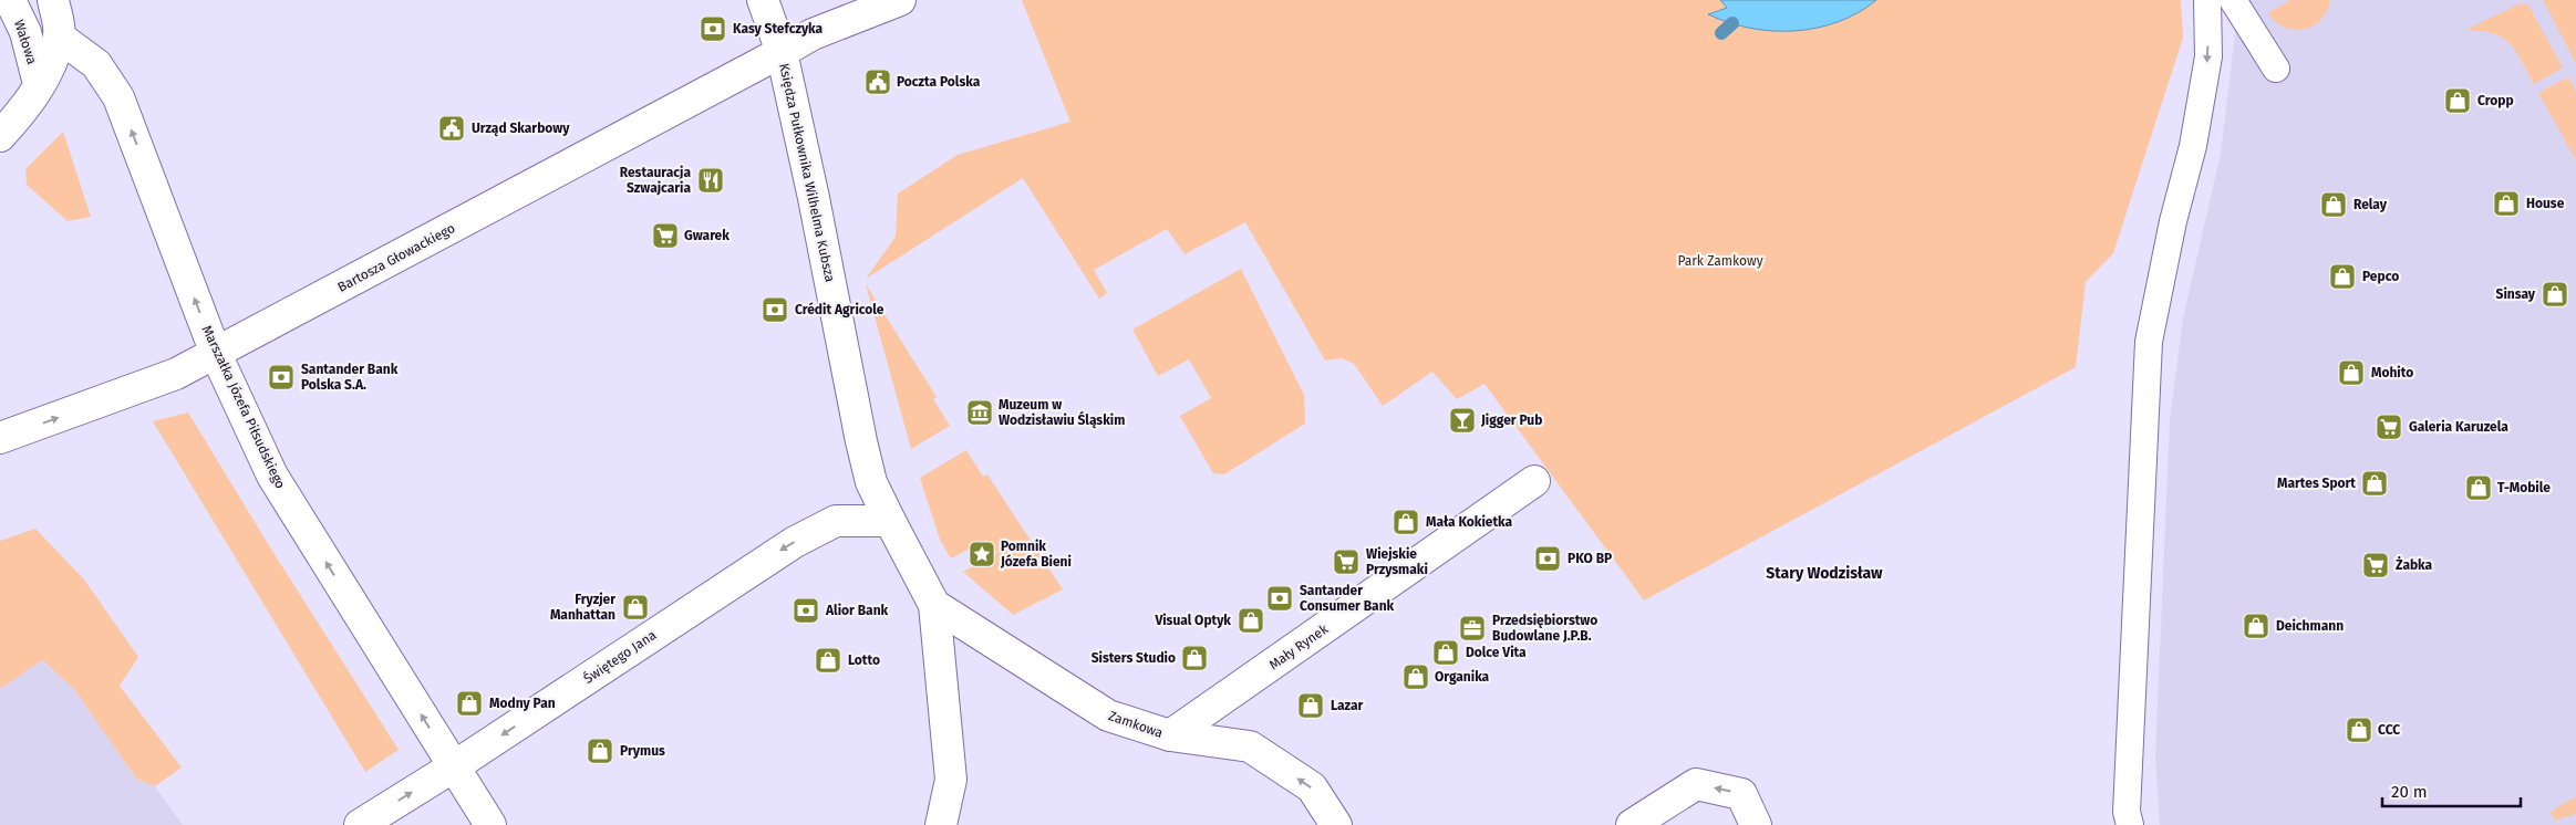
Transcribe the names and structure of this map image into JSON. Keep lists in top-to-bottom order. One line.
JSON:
{"streets":{"street":["Wałowa","Księdza Pułkownika Wilhelma Kubsza","Bartosza Głowackiego","Marszałka Józefa Piłsudskiego","Mały Rynek","Świętego Jana","Zamkowa"]},"crossings":[["Wałowa","Marszałka Józefa Piłsudskiego"],["Księdza Pułkownika Wilhelma Kubsza","Bartosza Głowackiego"],["Księdza Pułkownika Wilhelma Kubsza","Świętego Jana"],["Księdza Pułkownika Wilhelma Kubsza","Zamkowa"],["Bartosza Głowackiego","Marszałka Józefa Piłsudskiego"],["Marszałka Józefa Piłsudskiego","Świętego Jana"],["Mały Rynek","Zamkowa"]],"one_way":["Marszałka Józefa Piłsudskiego","Zamkowa"],"districts":["Stary Wodzisław"],"parks":["Park Zamkowy"],"places":{"bank":["Kasy Stefczyka","Crédit Agricole","Santander Bank Polska S.A.","PKO BP","Santander Consumer Bank","Alior Bank"],"public building":["Poczta Polska","Urząd Skarbowy"],"shop":["Cropp","House","Relay","Pepco","Sinsay","Mohito","Martes Sport","T-Mobile","Mała Kokietka","Fryzjer Manhattan","Visual Optyk","Deichmann","Dolce Vita","Sisters Studio","Lotto","Organika","Modny Pan","Lazar","CCC","Prymus"],"restaurant":["Restauracja Szwajcaria"],"supermarket":["Gwarek","Galeria Karuzela","Wiejskie Przysmaki","Żabka"],"museum":["Muzeum w Wodzisławiu Śląskim"],"bar":["Jigger Pub"],"place":["Pomnik Józefa Bieni"],"office":["Przedsiębiorstwo Budowlane J.P.B."]},"scale_bar":"20 m"}
